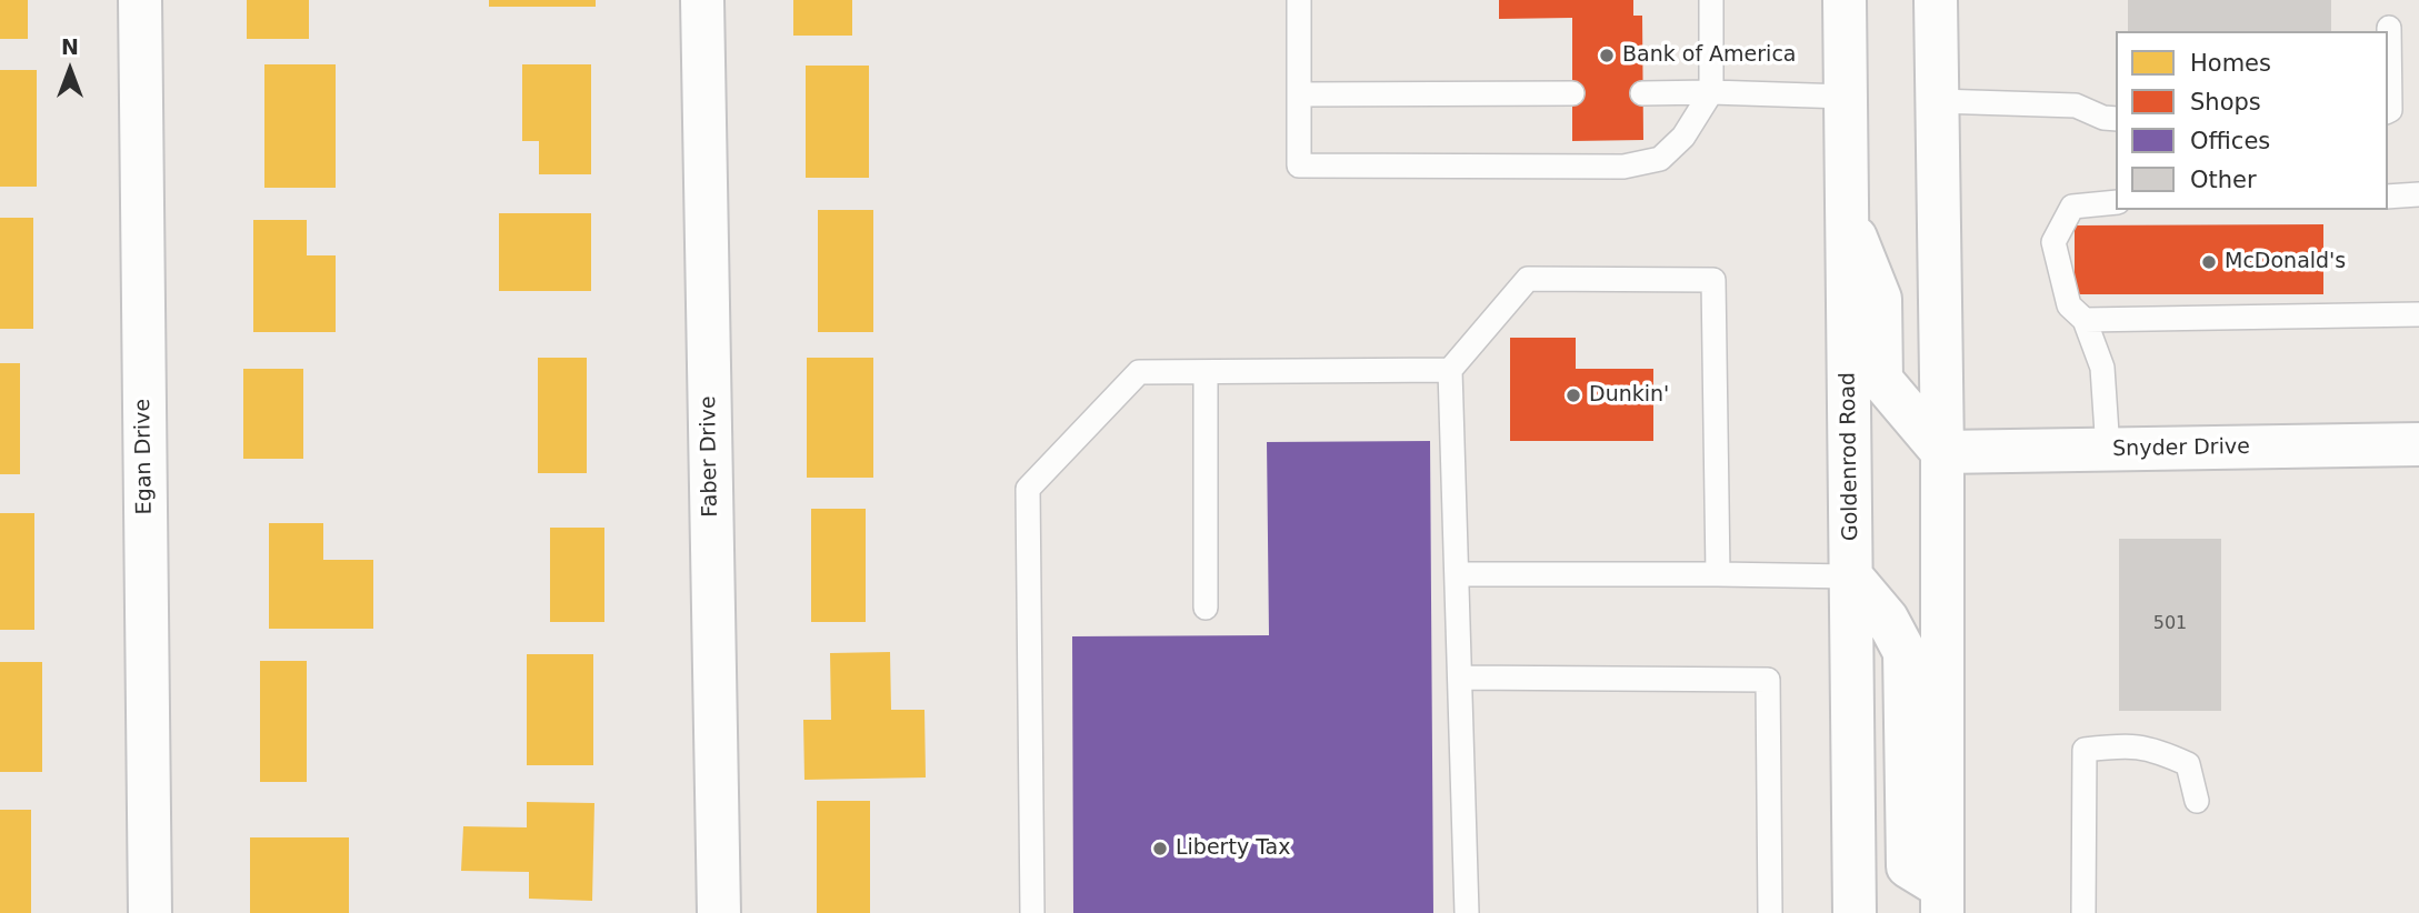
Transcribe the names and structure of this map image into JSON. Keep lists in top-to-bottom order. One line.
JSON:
{"streets":{"main road":["Snyder Drive","Egan Drive","Faber Drive","Goldenrod Road"]},"places":["Bank of America","McDonald's","Dunkin'","Liberty Tax"],"house_numbers":["501"],"legend":["Homes","Shops","Offices","Other"],"north":"top"}
